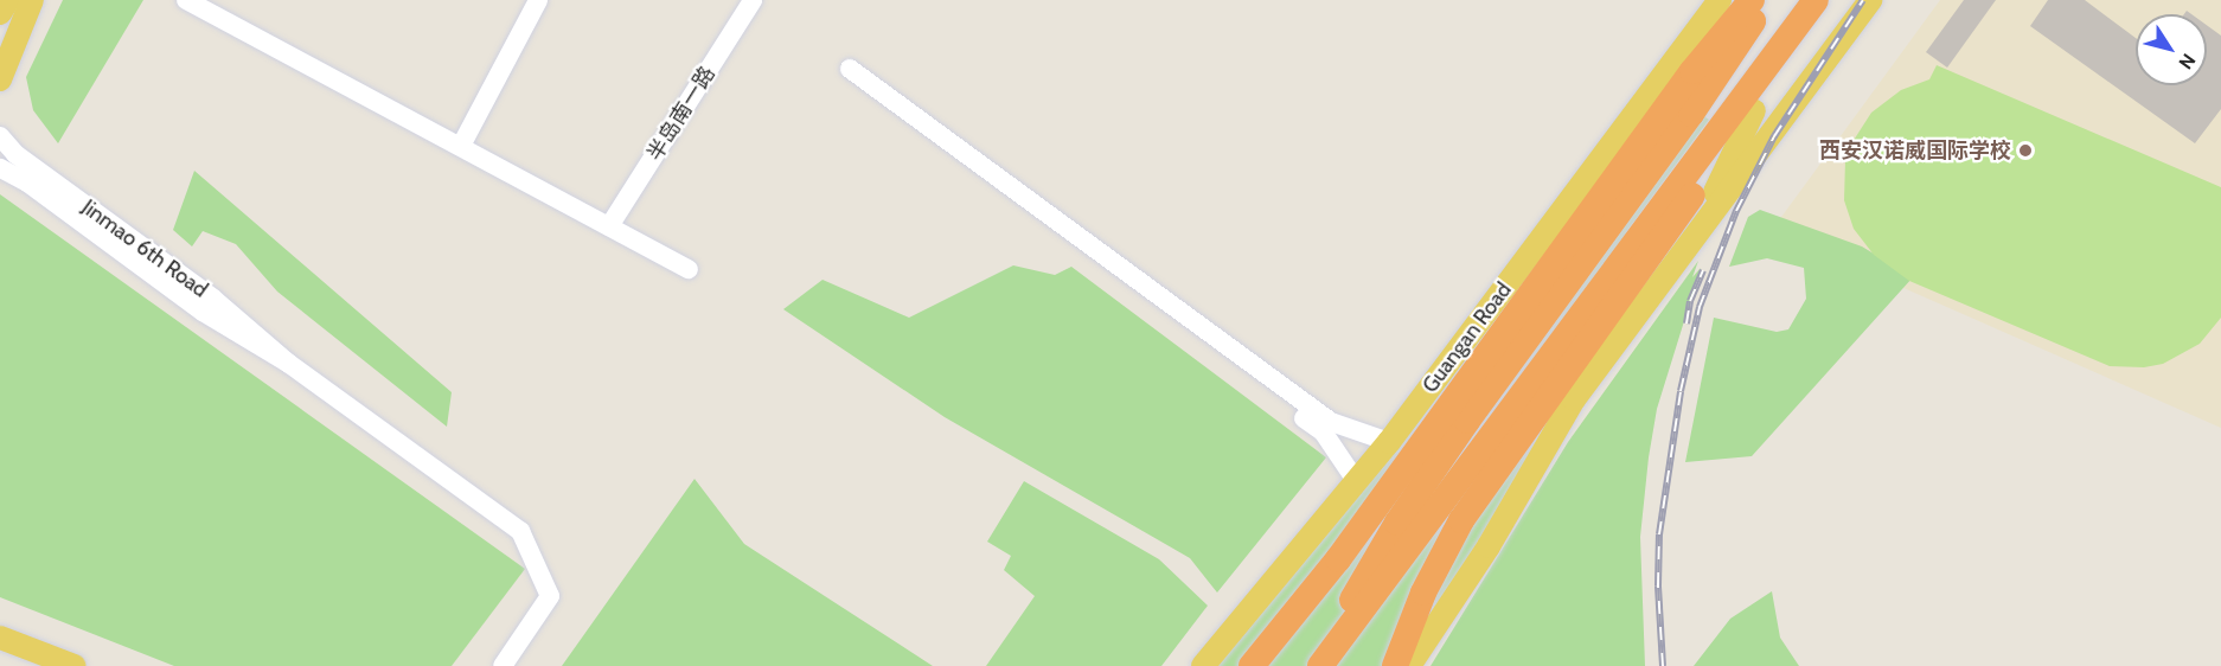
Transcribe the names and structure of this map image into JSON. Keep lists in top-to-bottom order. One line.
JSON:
{"streets":{"main road":["Guangan Road"],"street":["半岛南一路","Jinmao 6th Road"]},"places":["西安汉诺威国际学校"],"north":"bottom right"}
